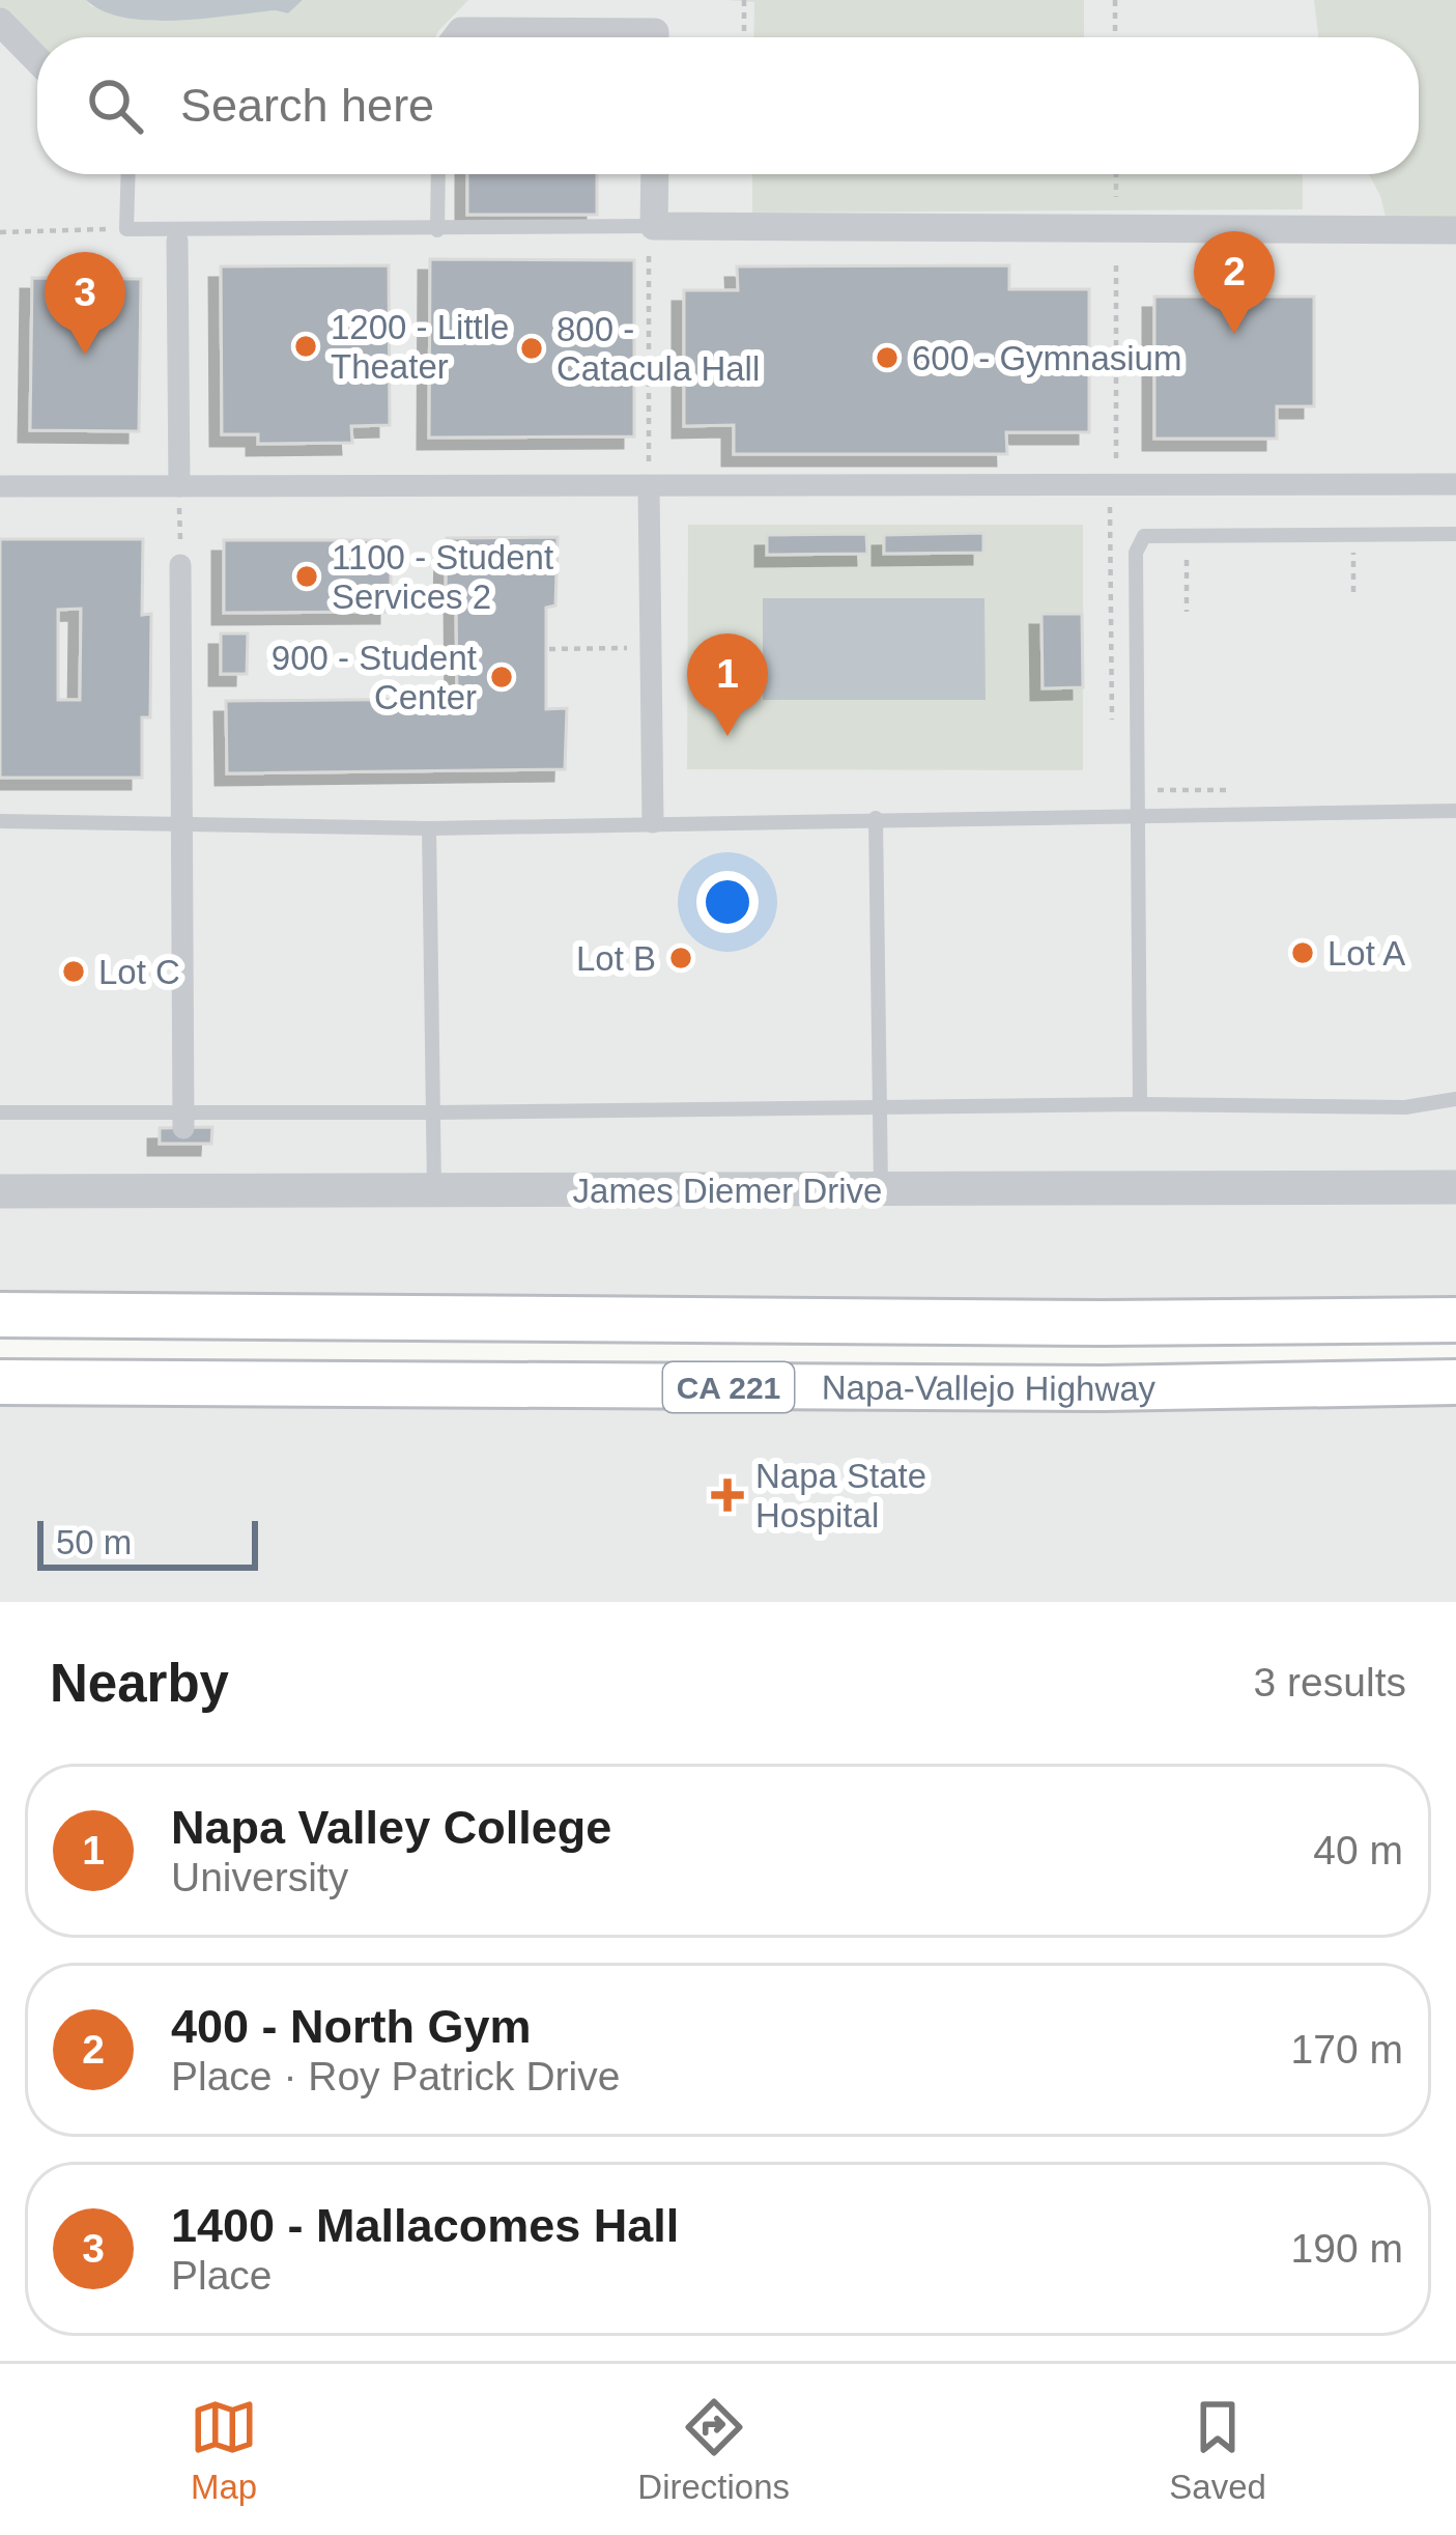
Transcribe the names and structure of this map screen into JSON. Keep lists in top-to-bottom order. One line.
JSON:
{"streets":{"main road":["CA 221","Napa-Vallejo Highway"],"street":["James Diemer Drive"]},"places":{"other":["1200 - Little Theater","800 - Catacula Hall","600 - Gymnasium","1100 - Student Services 2","900 - Student Center","Lot A","Lot B","Lot C"],"health":["Napa State Hospital"]},"scale_bar":"50 m","page":{"search":"Search here","pins":["2","3","1"],"scale":"50 m","heading":["Nearby","3 results"],"list":[{"mark":"1","name":"Napa Valley College","note":"University","value":"40 m"},{"mark":"2","name":"400 - North Gym","note":"Place · Roy Patrick Drive","value":"170 m"},{"mark":"3","name":"1400 - Mallacomes Hall","note":"Place","value":"190 m"}],"nav":["Map","Directions","Saved"]}}
